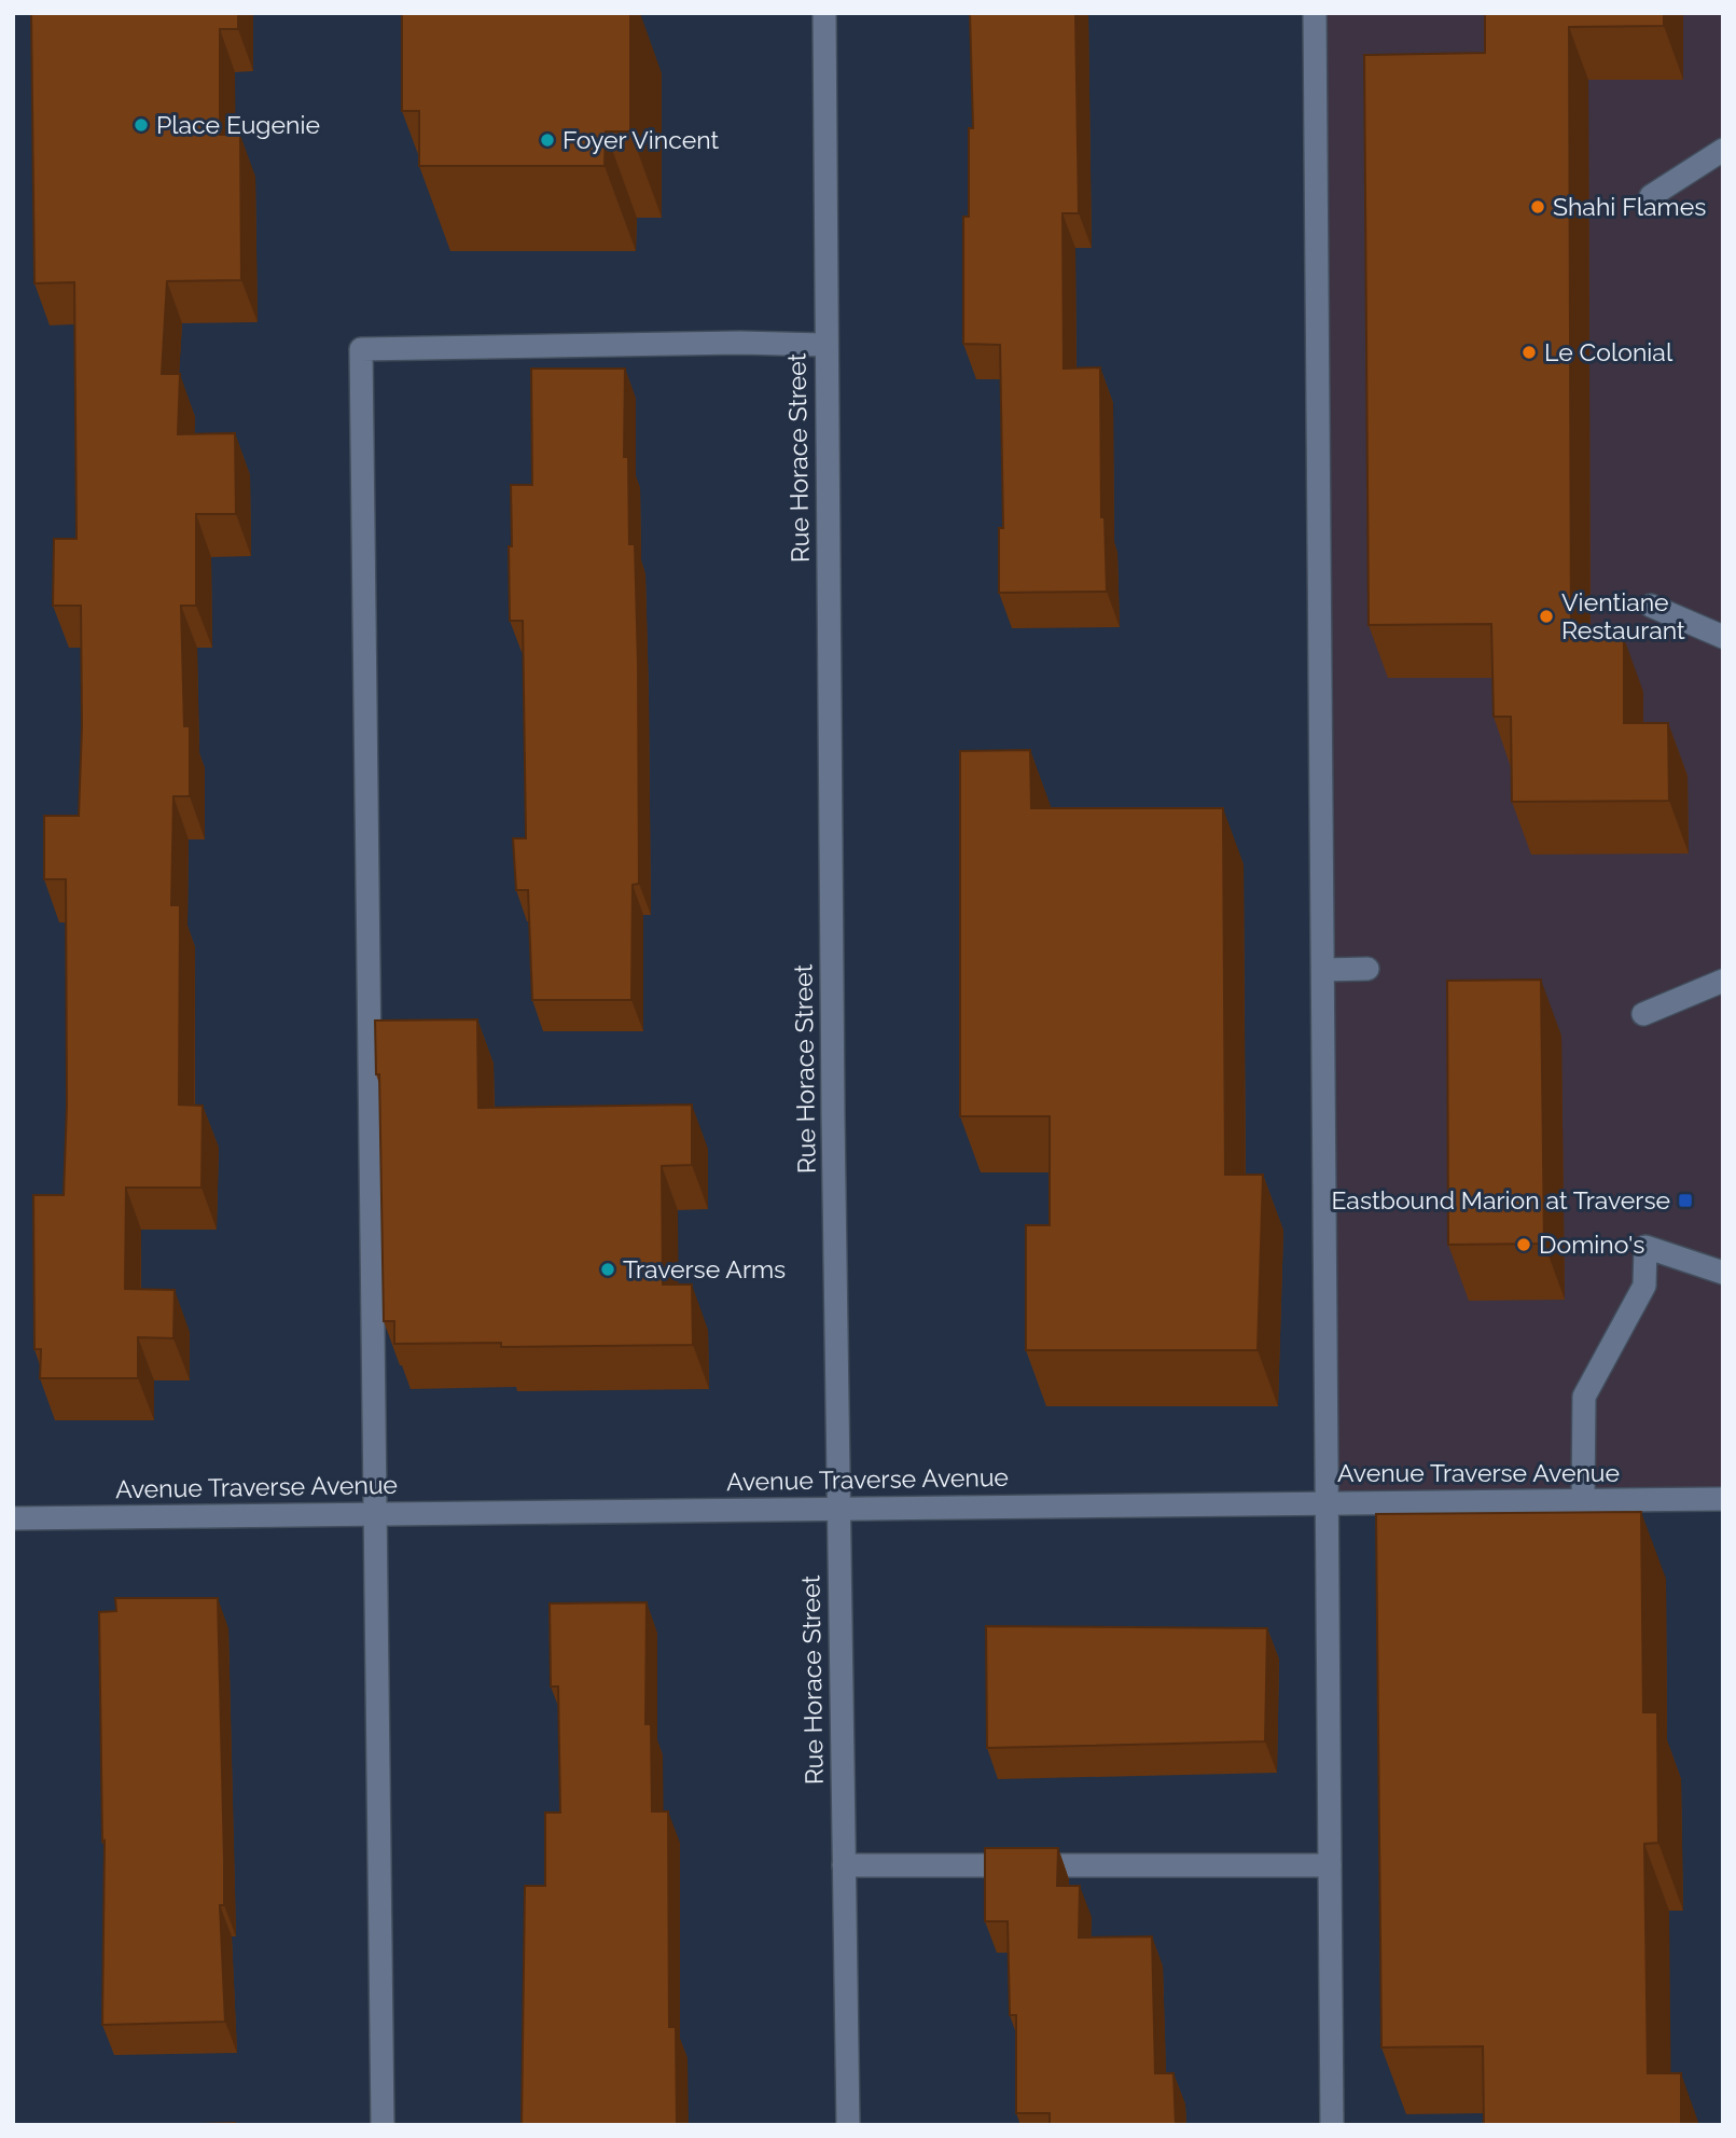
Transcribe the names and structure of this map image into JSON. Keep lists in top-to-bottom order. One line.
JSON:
{"streets":{"street":["Rue Horace Street","Avenue Traverse Avenue"]},"crossings":[["Rue Horace Street","Avenue Traverse Avenue"]],"places":{"other":["Place Eugenie","Foyer Vincent","Shahi Flames","Le Colonial","Vientiane Restaurant","Domino's","Traverse Arms"],"transit":["Eastbound Marion at Traverse"]}}
